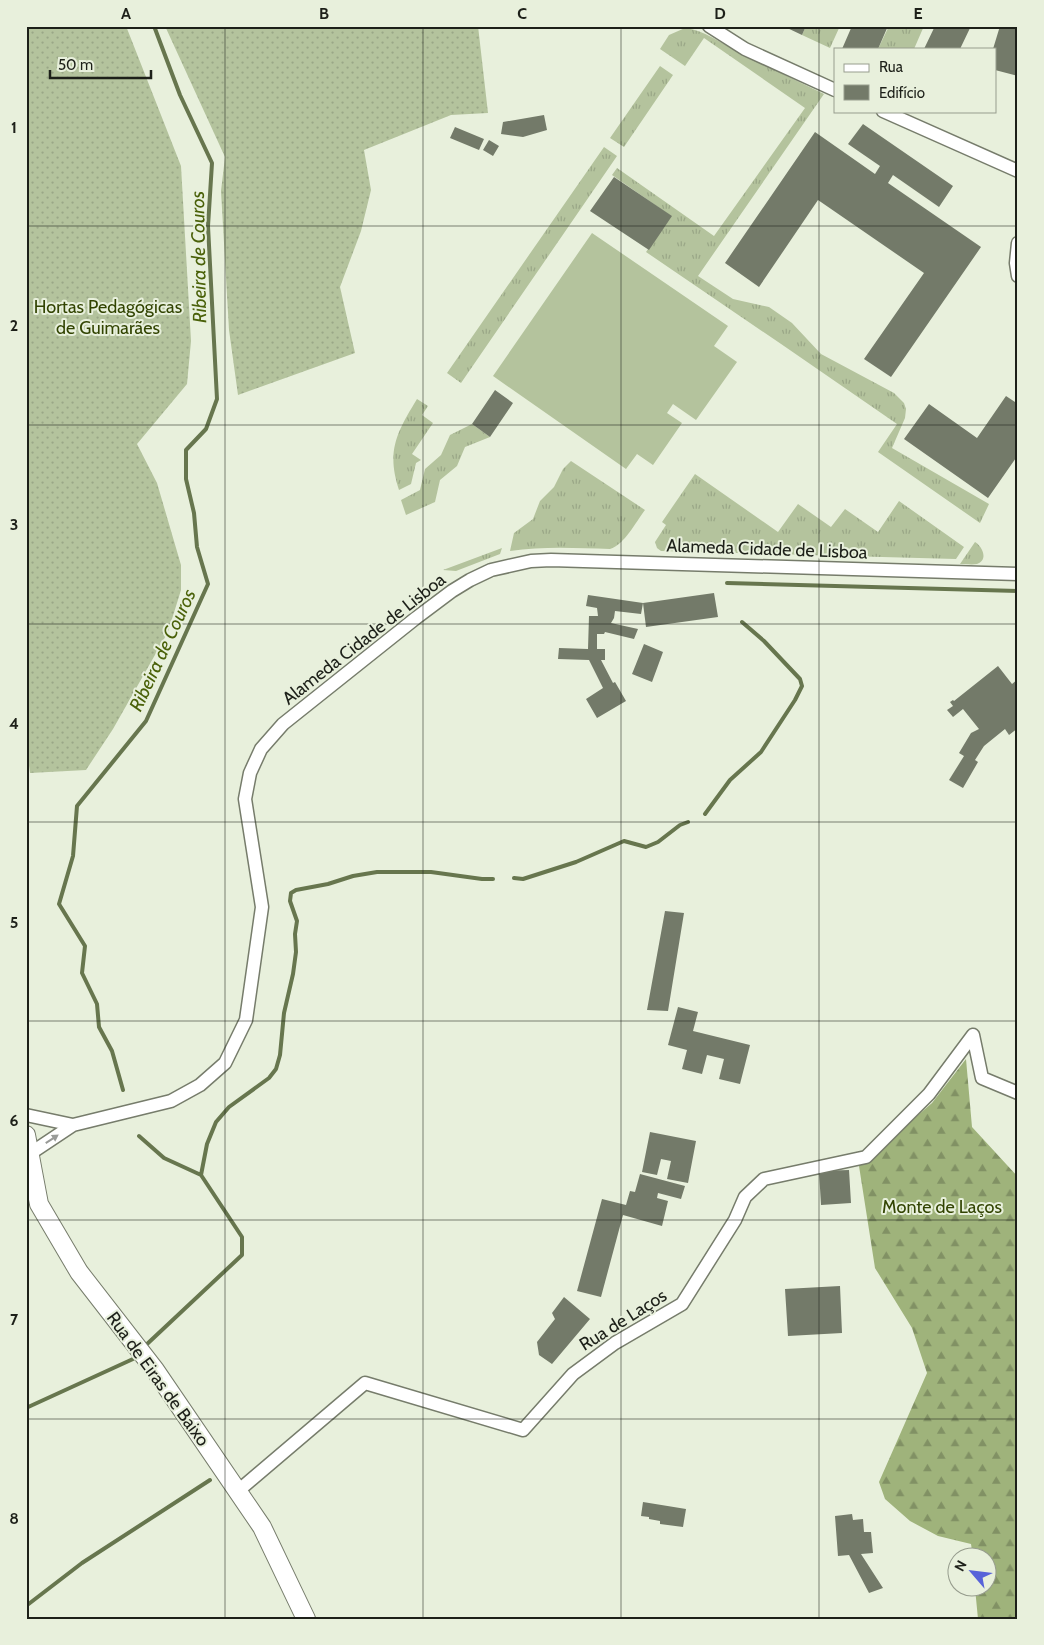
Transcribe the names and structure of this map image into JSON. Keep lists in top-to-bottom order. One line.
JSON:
{"streets":{"street":["Alameda Cidade de Lisboa","Rua de Laços","Rua de Eiras de Baixo"]},"crossings":[["Alameda Cidade de Lisboa","Rua de Eiras de Baixo"],["Rua de Laços","Rua de Eiras de Baixo"]],"water":["Ribeira de Couros"],"parks":["Hortas Pedagógicas de Guimarães","Monte de Laços"],"legend":["Rua","Edifício"],"scale_bar":"50 m","north":"top left","grid":{"columns":["A","B","C","D","E"],"rows":["1","2","3","4","5","6","7","8"]}}
